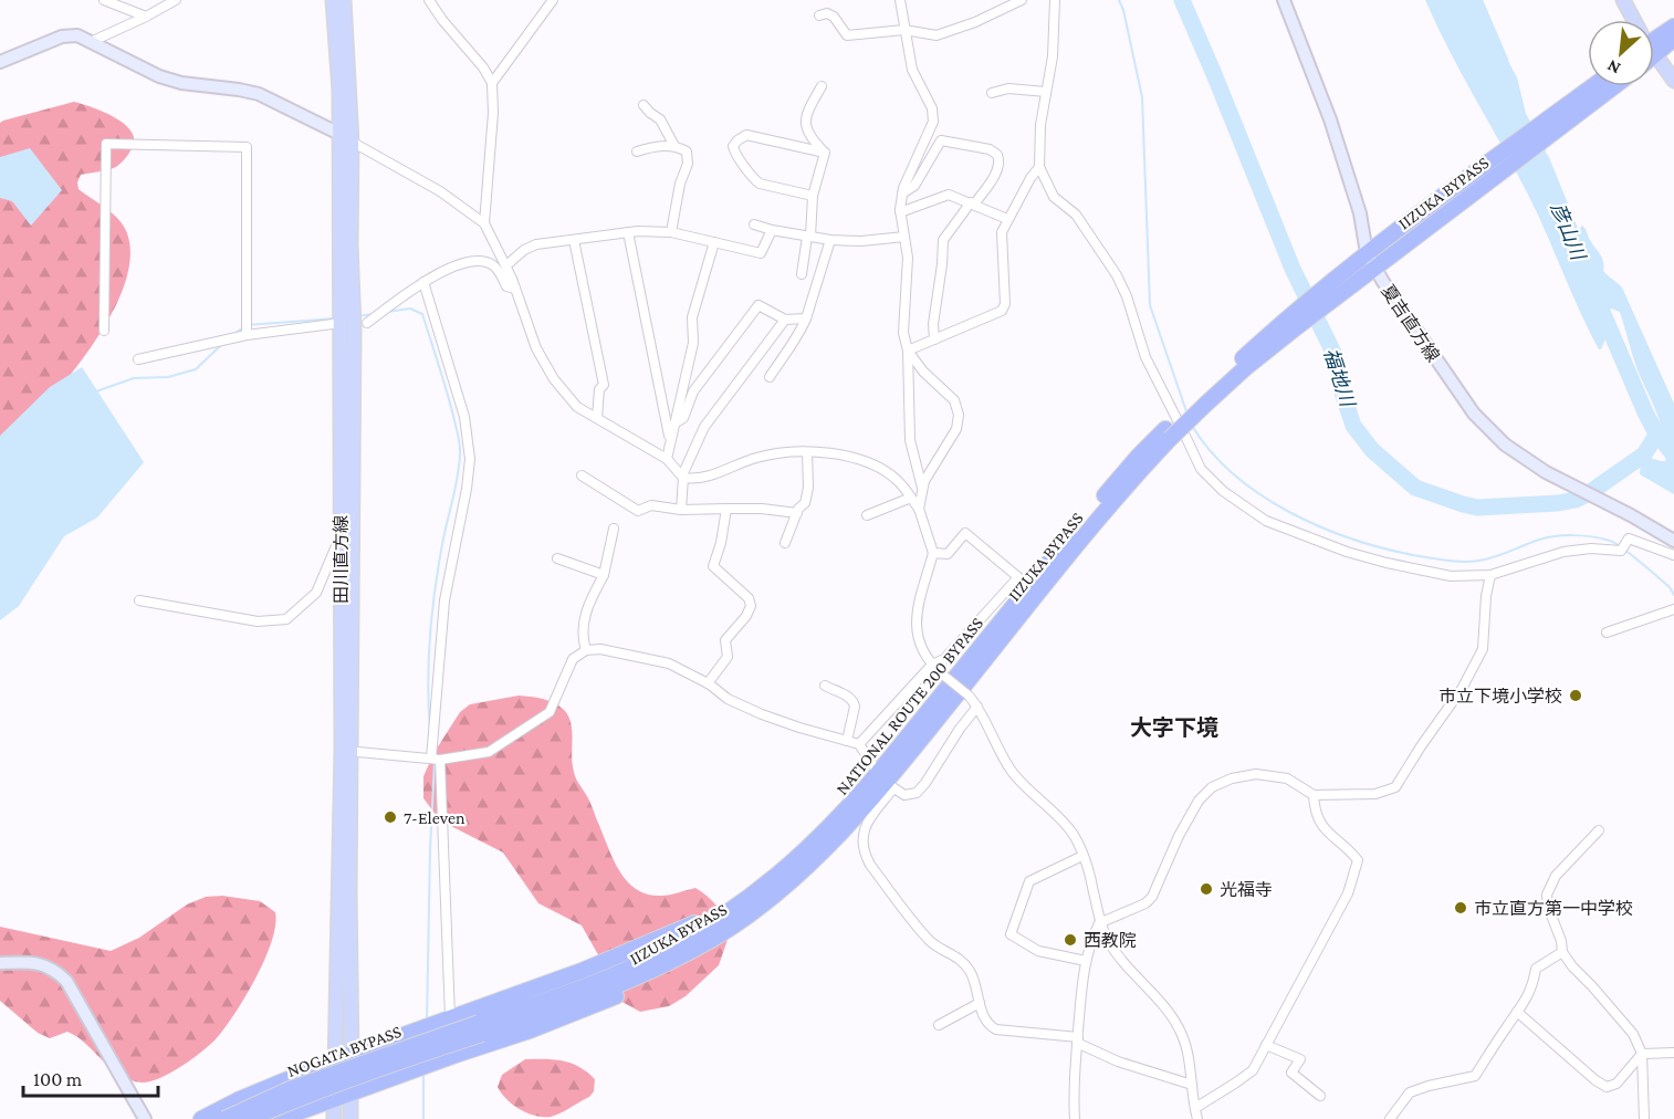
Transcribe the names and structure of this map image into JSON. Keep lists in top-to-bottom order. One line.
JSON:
{"streets":{"highway":["IIZUKA BYPASS","NATIONAL ROUTE 200 BYPASS","NOGATA BYPASS"],"main road":["夏吉直方線","田川直方線"]},"crossings":[["IIZUKA BYPASS","夏吉直方線"],["IIZUKA BYPASS","NATIONAL ROUTE 200 BYPASS"],["IIZUKA BYPASS","NOGATA BYPASS"],["夏吉直方線","NATIONAL ROUTE 200 BYPASS"],["NATIONAL ROUTE 200 BYPASS","NOGATA BYPASS"]],"districts":["大字下境"],"water":["彦山川","福地川"],"places":["市立下境小学校","7-Eleven","光福寺","市立直方第一中学校","西教院"],"scale_bar":"100 m","north":"bottom left"}
